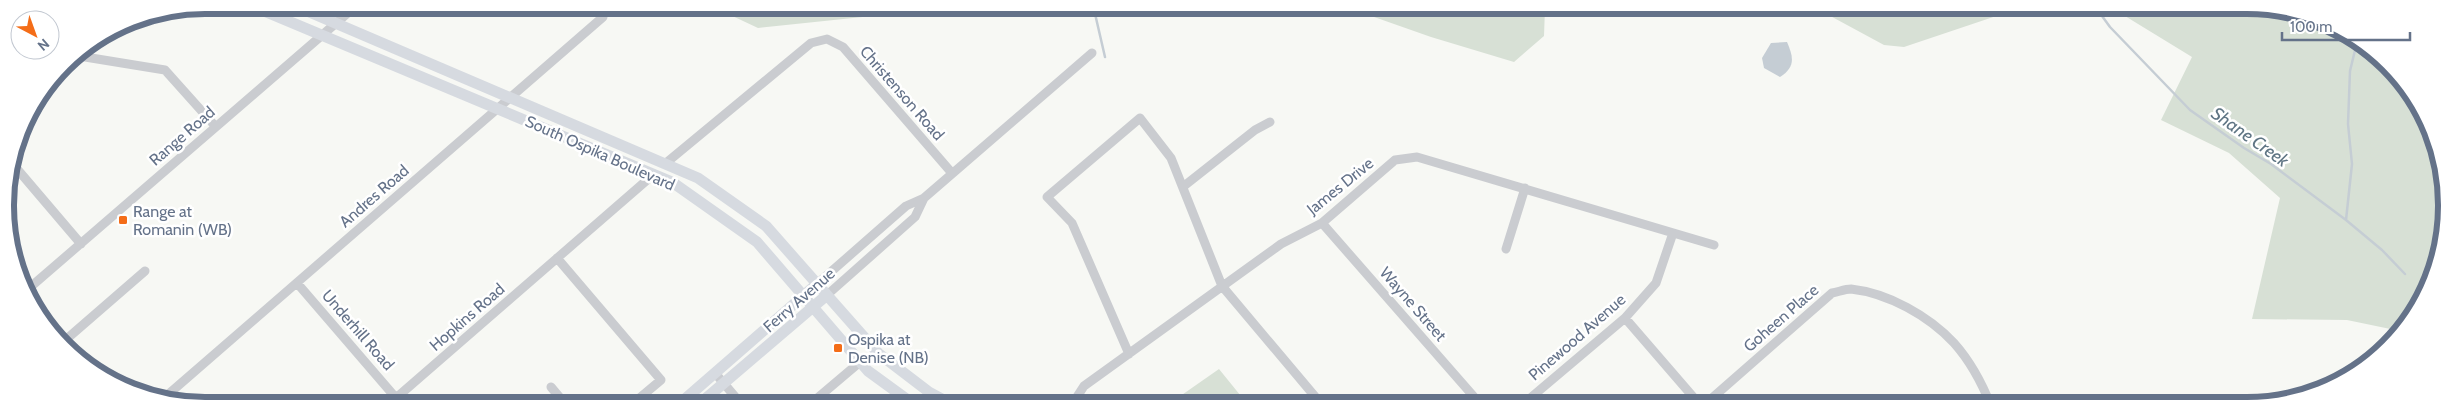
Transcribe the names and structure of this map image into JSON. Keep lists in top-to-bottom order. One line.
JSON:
{"streets":{"main road":["South Ospika Boulevard","Ferry Avenue"],"street":["Christenson Road","Range Road","James Drive","Andres Road","Wayne Street","Hopkins Road","Goheen Place","Underhill Road","Pinewood Avenue"]},"crossings":[["Christenson Road","South Ospika Boulevard"],["Christenson Road","Ferry Avenue"],["Range Road","South Ospika Boulevard"],["South Ospika Boulevard","Andres Road"],["South Ospika Boulevard","Ferry Avenue"],["South Ospika Boulevard","Hopkins Road"],["James Drive","Wayne Street"],["James Drive","Pinewood Avenue"],["Andres Road","Underhill Road"]],"water":["Shane Creek"],"places":{"transit":["Range at Romanin (WB)","Ospika at Denise (NB)"]},"scale_bar":"100 m","north":"bottom right"}
